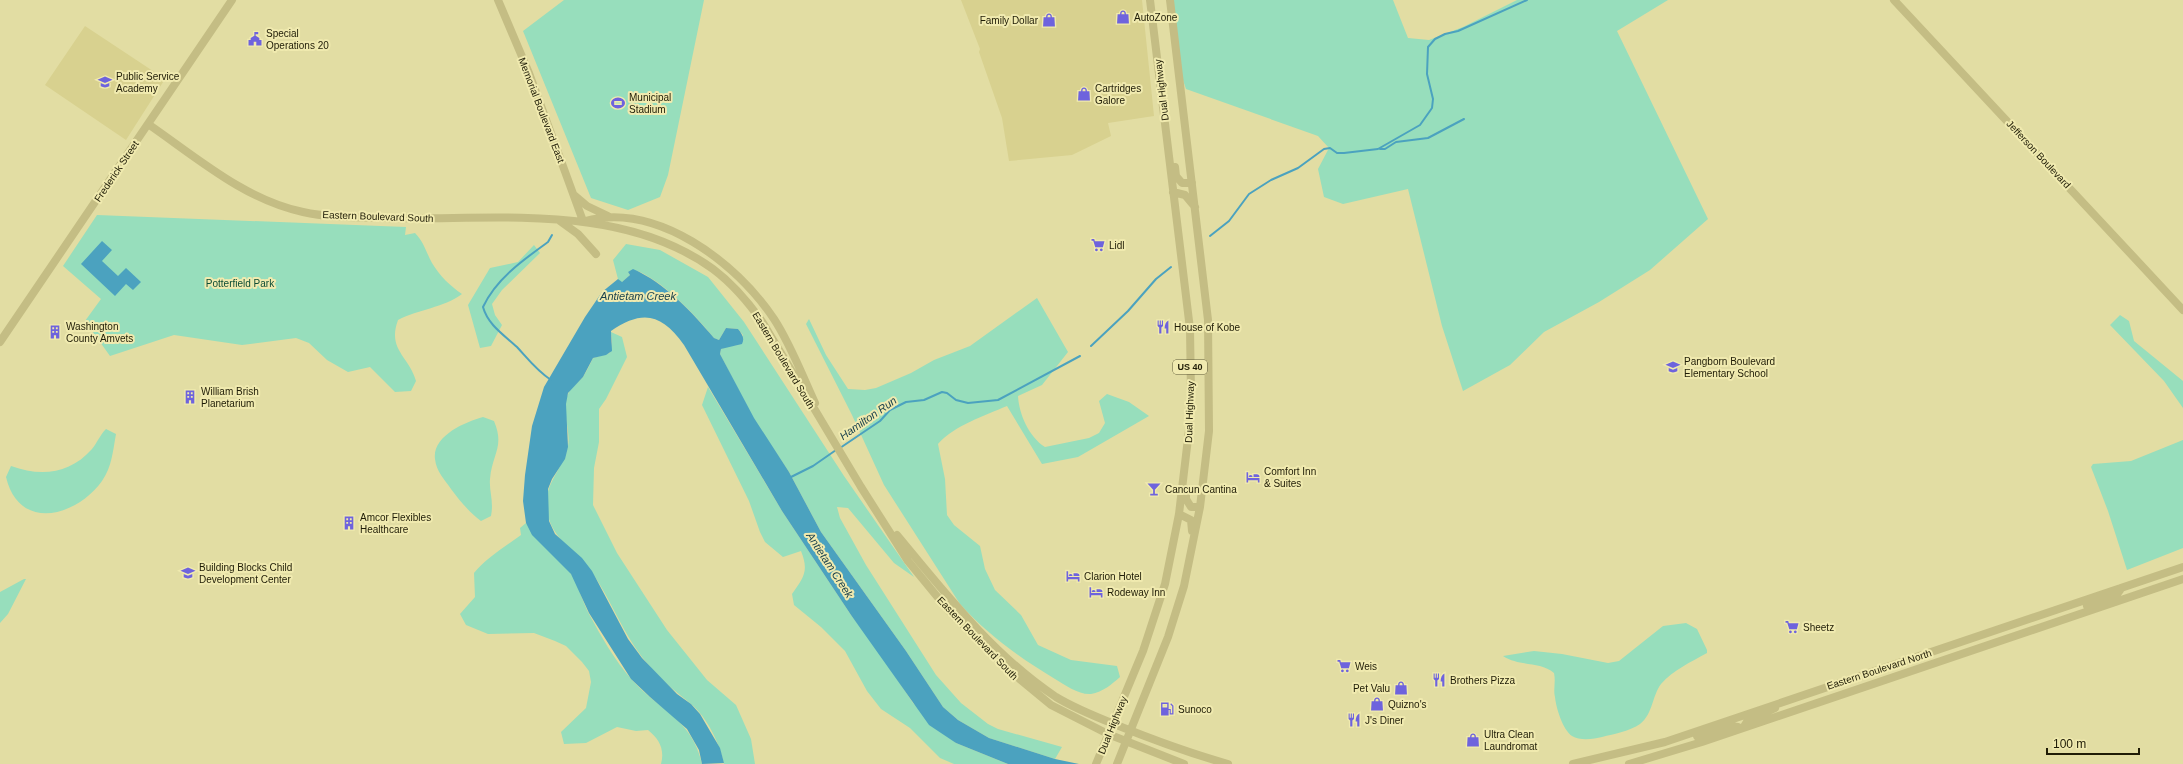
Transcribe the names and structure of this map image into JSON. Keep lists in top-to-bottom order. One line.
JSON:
{"streets":{"main road":["Dual Highway","Memorial Boulevard East","Jefferson Boulevard","Frederick Street","Eastern Boulevard South","US 40","Eastern Boulevard North"]},"crossings":[["Dual Highway","Eastern Boulevard South"],["Memorial Boulevard East","Eastern Boulevard South"],["Frederick Street","Eastern Boulevard South"]],"water":["Antietam Creek","Hamilton Run"],"parks":["Potterfield Park"],"places":{"shop":["AutoZone","Family Dollar","Cartridges Galore","Pet Valu","Quizno's","Ultra Clean Laundromat"],"public building":["Special Operations 20"],"school or university":["Public Service Academy","Pangborn Boulevard Elementary School","Building Blocks Child Development Center"],"sports":["Municipal Stadium"],"supermarket":["Lidl","Sheetz","Weis"],"restaurant":["House of Kobe","Brothers Pizza","J's Diner"],"building":["Washington County Amvets","William Brish Planetarium","Amcor Flexibles Healthcare"],"hotel":["Comfort Inn & Suites","Clarion Hotel","Rodeway Inn"],"bar":["Cancun Cantina"],"fuel station":["Sunoco"]},"scale_bar":"100 m"}
